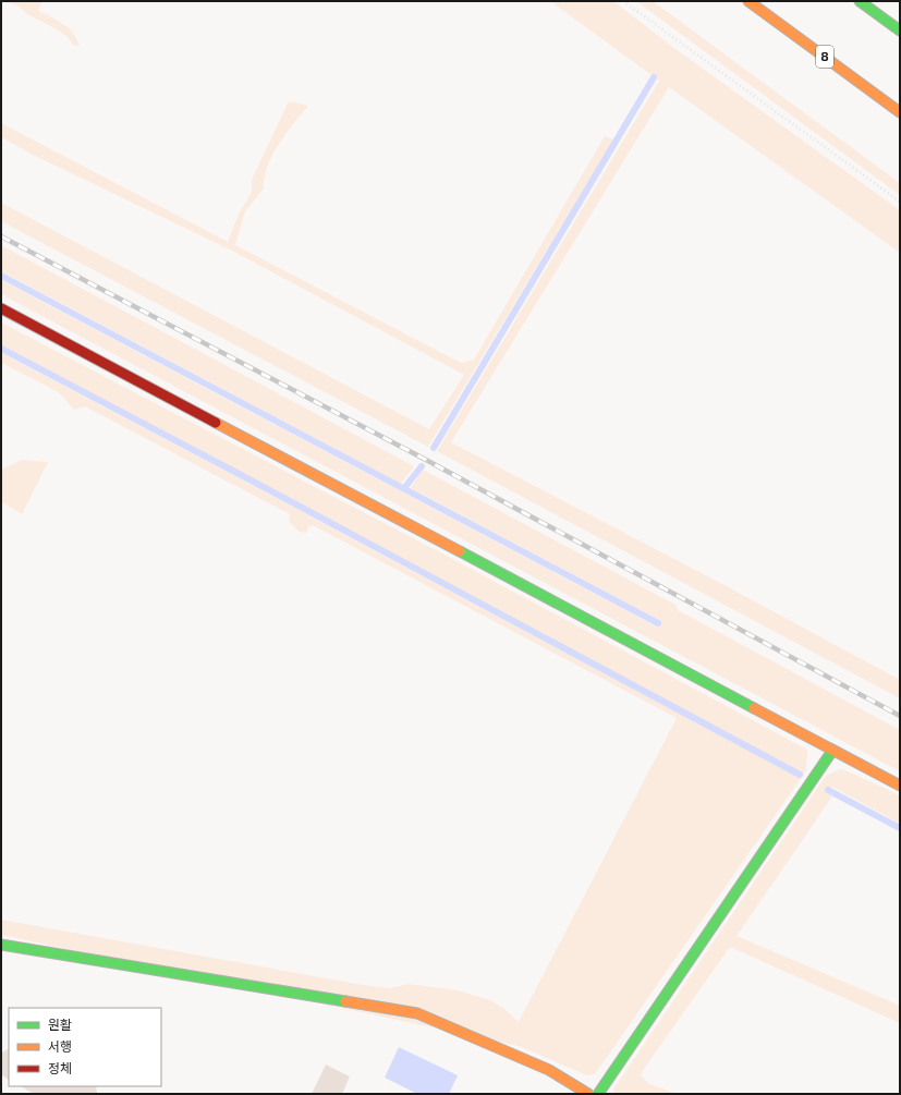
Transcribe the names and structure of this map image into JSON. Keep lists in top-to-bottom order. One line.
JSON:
{"streets":{"main road":["8"]},"legend":["원활","서행","정체"]}
